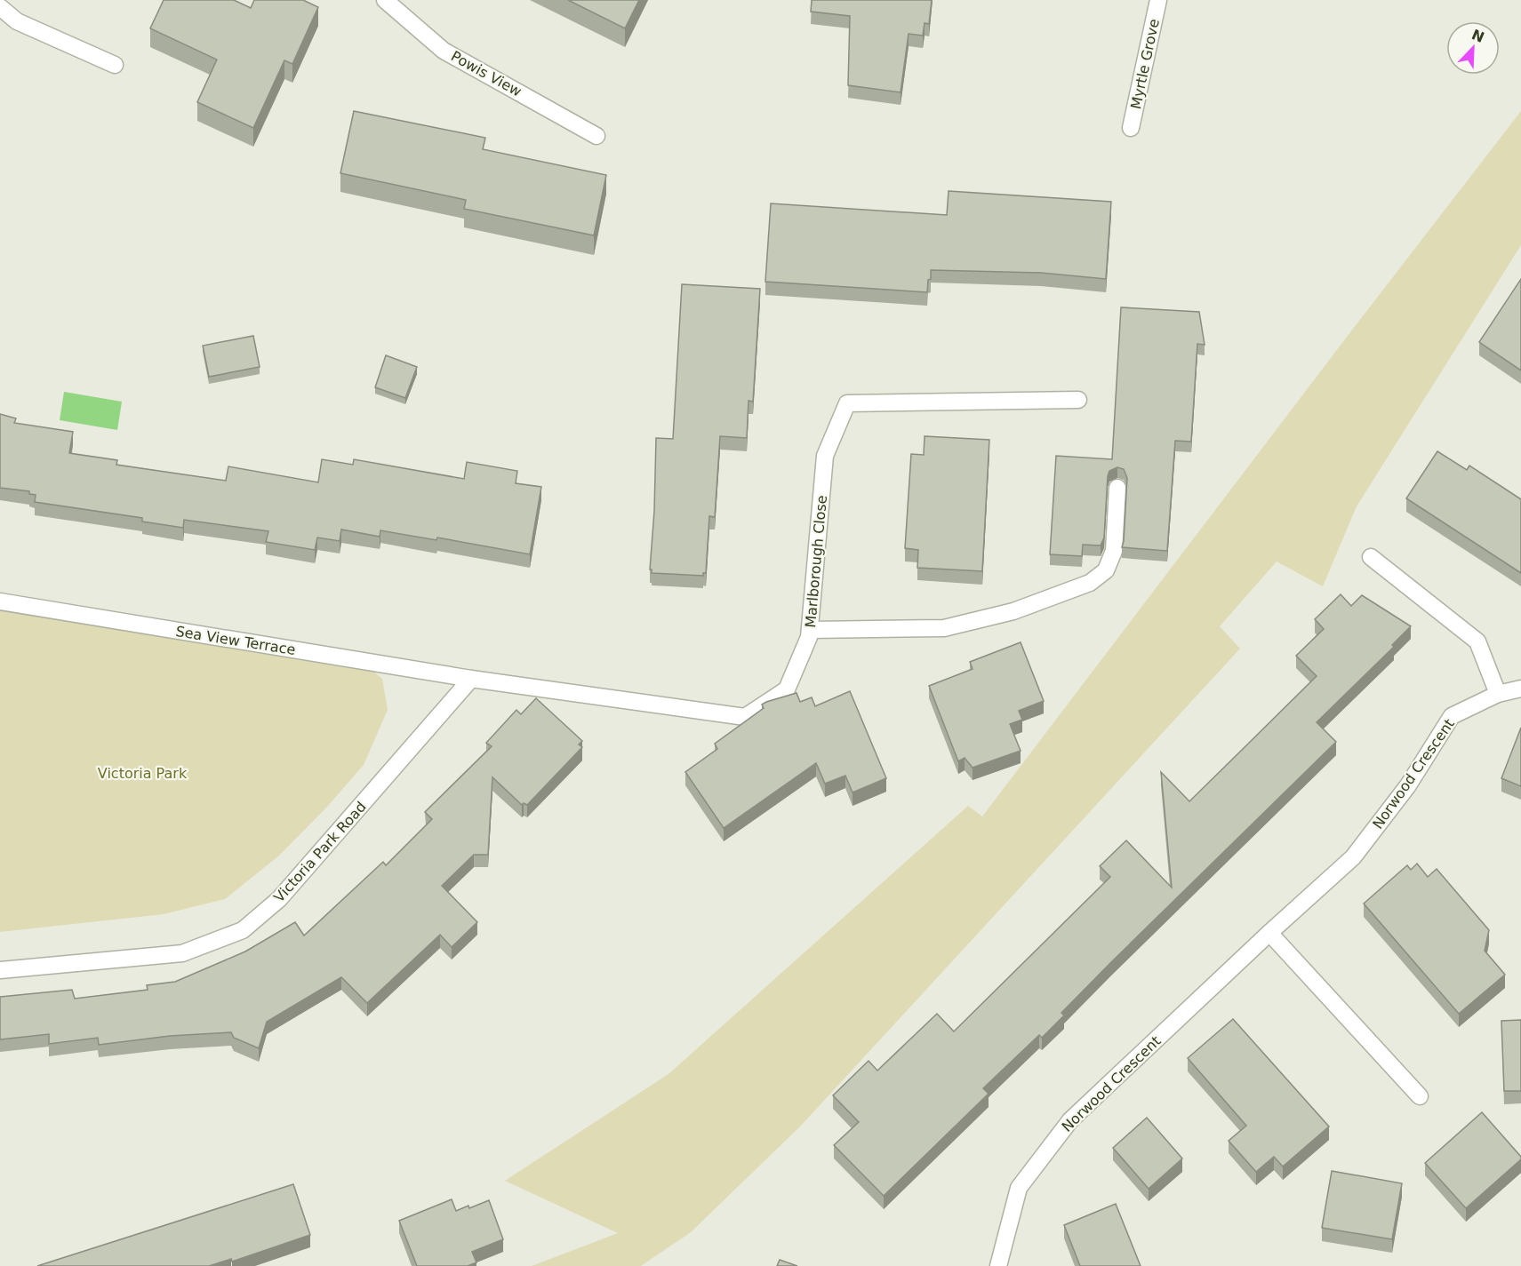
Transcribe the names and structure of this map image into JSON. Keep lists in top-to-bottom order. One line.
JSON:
{"streets":{"street":["Myrtle Grove","Powis View","Marlborough Close","Sea View Terrace","Norwood Crescent","Victoria Park Road"]},"crossings":[["Marlborough Close","Sea View Terrace"],["Marlborough Close","Victoria Park Road"],["Sea View Terrace","Victoria Park Road"]],"parks":["Victoria Park"],"north":"top right"}
